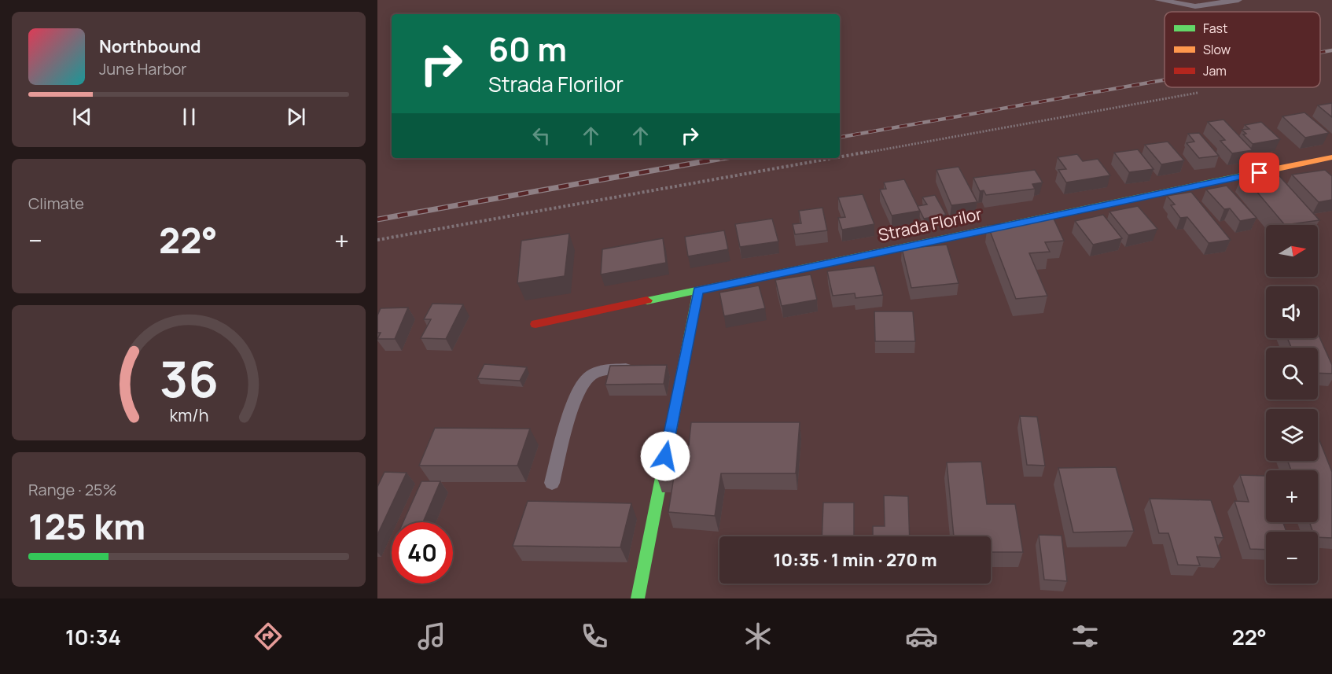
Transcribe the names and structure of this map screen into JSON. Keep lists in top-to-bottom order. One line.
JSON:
{"streets":{"street":["Strada Florilor"]},"legend":["Fast","Slow","Jam"],"north":"right","page":{"turn":["60 m","Strada Florilor"],"song":["Northbound","June Harbor"],"tile":["Climate",["Range · 25%","125 km"]],"heat":["−","22°","+"],"map_buttons":["+","−"],"limit":"40","trip":"10:35 · 1 min · 270 m","tabs":["10:34","22°"],"gauge":["36","km/h"]}}
